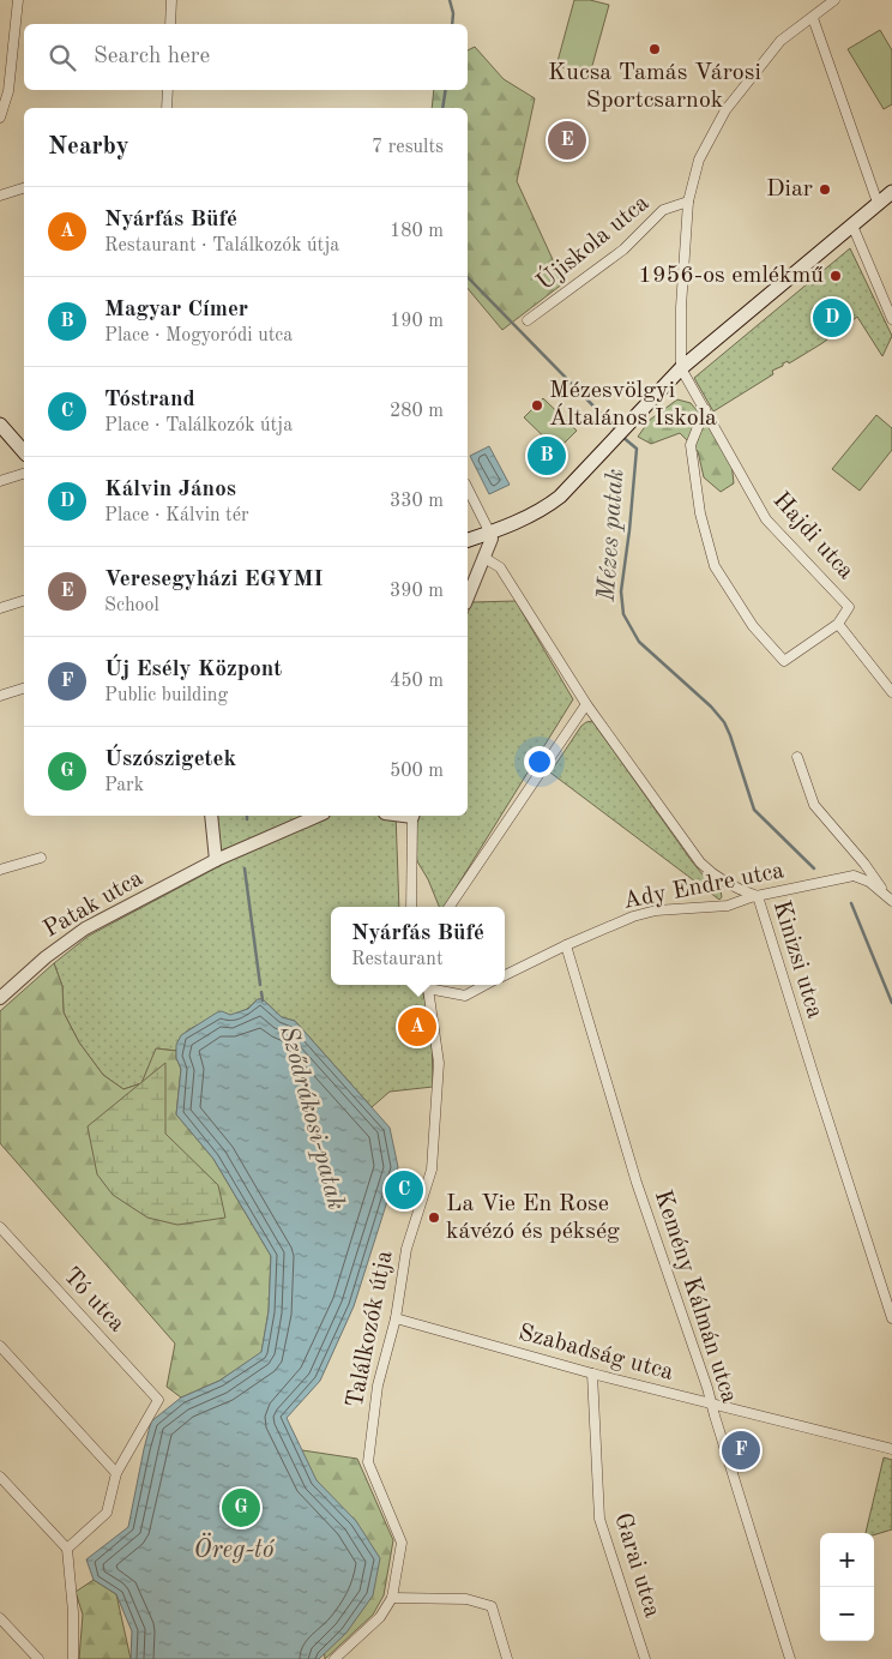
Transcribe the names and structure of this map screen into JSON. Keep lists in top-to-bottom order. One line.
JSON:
{"streets":{"street":["Újiskola utca","Hajdi utca","Ady Endre utca","Patak utca","Kinizsi utca","Kemény Kálmán utca","Tó utca","Találkozók útja","Szabadság utca","Garai utca"]},"crossings":[["Újiskola utca","Hajdi utca"],["Ady Endre utca","Kinizsi utca"],["Ady Endre utca","Kemény Kálmán utca"],["Kemény Kálmán utca","Szabadság utca"],["Találkozók útja","Szabadság utca"],["Szabadság utca","Garai utca"]],"water":["Mézes patak","Sződrákosi-patak","Öreg-tó"],"places":["Kucsa Tamás Városi Sportcsarnok","Diar","1956-os emlékmű","Mézesvölgyi Általános Iskola","La Vie En Rose kávézó és pékség"],"page":{"search":"Search here","heading":["Nearby","7 results"],"pins":["E","D","B","A","C","F","G"],"list":[{"mark":"A","name":"Nyárfás Büfé","note":"Restaurant · Találkozók útja","value":"180 m"},{"mark":"B","name":"Magyar Címer","note":"Place · Mogyoródi utca","value":"190 m"},{"mark":"C","name":"Tóstrand","note":"Place · Találkozók útja","value":"280 m"},{"mark":"D","name":"Kálvin János","note":"Place · Kálvin tér","value":"330 m"},{"mark":"E","name":"Veresegyházi EGYMI","note":"School","value":"390 m"},{"mark":"F","name":"Új Esély Központ","note":"Public building","value":"450 m"},{"mark":"G","name":"Úszószigetek","note":"Park","value":"500 m"}],"popup":["Nyárfás Büfé","Restaurant"],"map_buttons":["+","−"]}}
